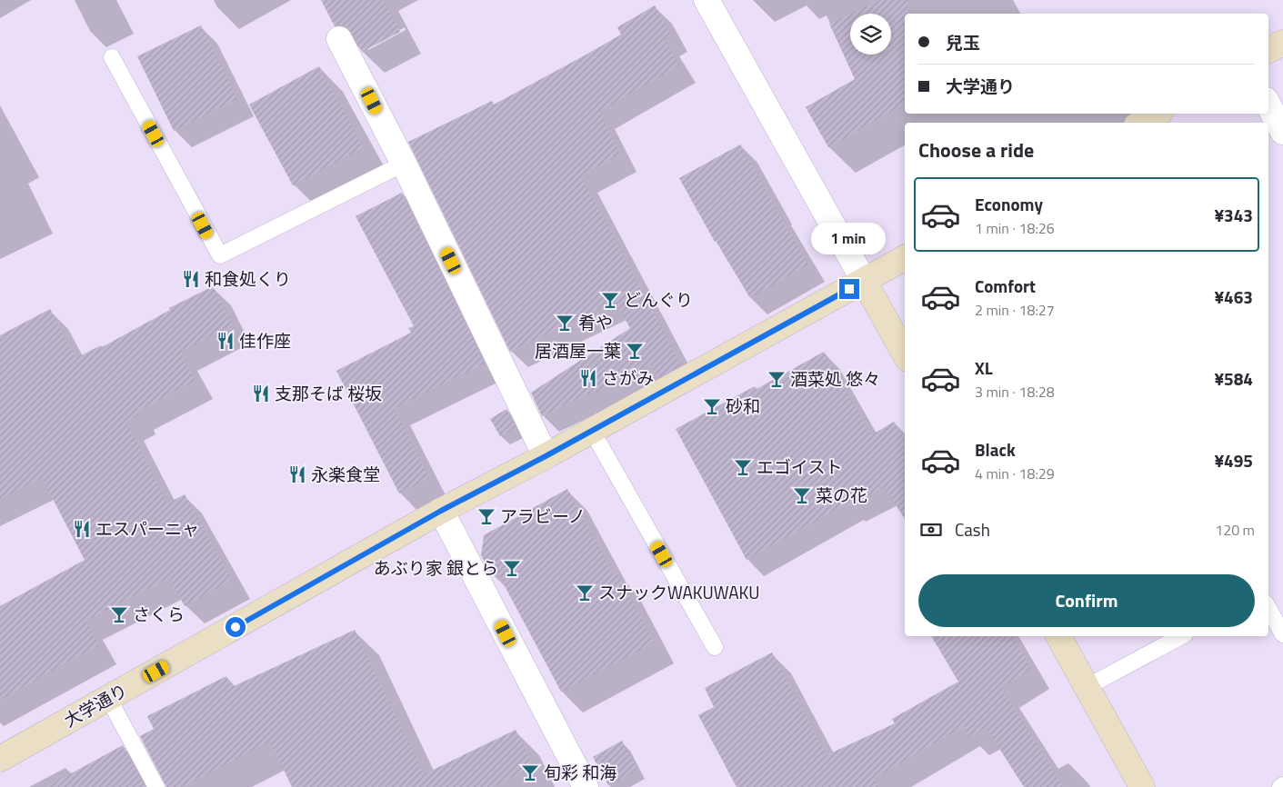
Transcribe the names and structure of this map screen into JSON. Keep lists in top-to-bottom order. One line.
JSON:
{"streets":{"street":["大学通り"]},"places":{"restaurant":["和食処くり","佳作座","さがみ","支那そば 桜坂","永楽食堂","エスパーニャ"],"bar":["どんぐり","肴や","居酒屋一葉","酒菜処 悠々","砂和","エゴイスト","菜の花","アラビーノ","あぶり家 銀とら","スナックWAKUWAKU","さくら","旬彩 和海"]},"page":{"banner":["兒玉","大学通り"],"heading":"Choose a ride","list":[{"name":"Economy","note":"1 min · 18:26","value":"¥343"},{"name":"Comfort","note":"2 min · 18:27","value":"¥463"},{"name":"XL","note":"3 min · 18:28","value":"¥584"},{"name":"Black","note":"4 min · 18:29","value":"¥495"}],"bubble":"1 min","pay":["Cash","120 m"],"buttons":"Confirm"}}
